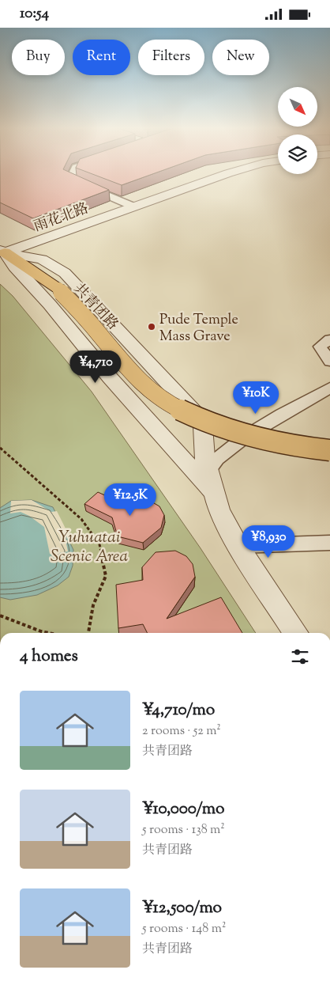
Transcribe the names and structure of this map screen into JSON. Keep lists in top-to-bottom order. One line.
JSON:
{"streets":{"street":["雨花北路","共青团路"]},"crossings":[["雨花北路","共青团路"]],"parks":["Yuhuatai Scenic Area"],"places":["Pude Temple Mass Grave"],"north":"bottom right","page":{"status":"10:54","chip":["Buy","Rent","Filters","New"],"price":["¥4,710","¥10K","¥12.5K","¥8,930"],"heading":"4 homes","list":[{"name":"¥4,710/mo","note":"2 rooms · 52 m² · 共青团路"},{"name":"¥10,000/mo","note":"5 rooms · 138 m² · 共青团路"},{"name":"¥12,500/mo","note":"5 rooms · 148 m² · 共青团路"}]}}
